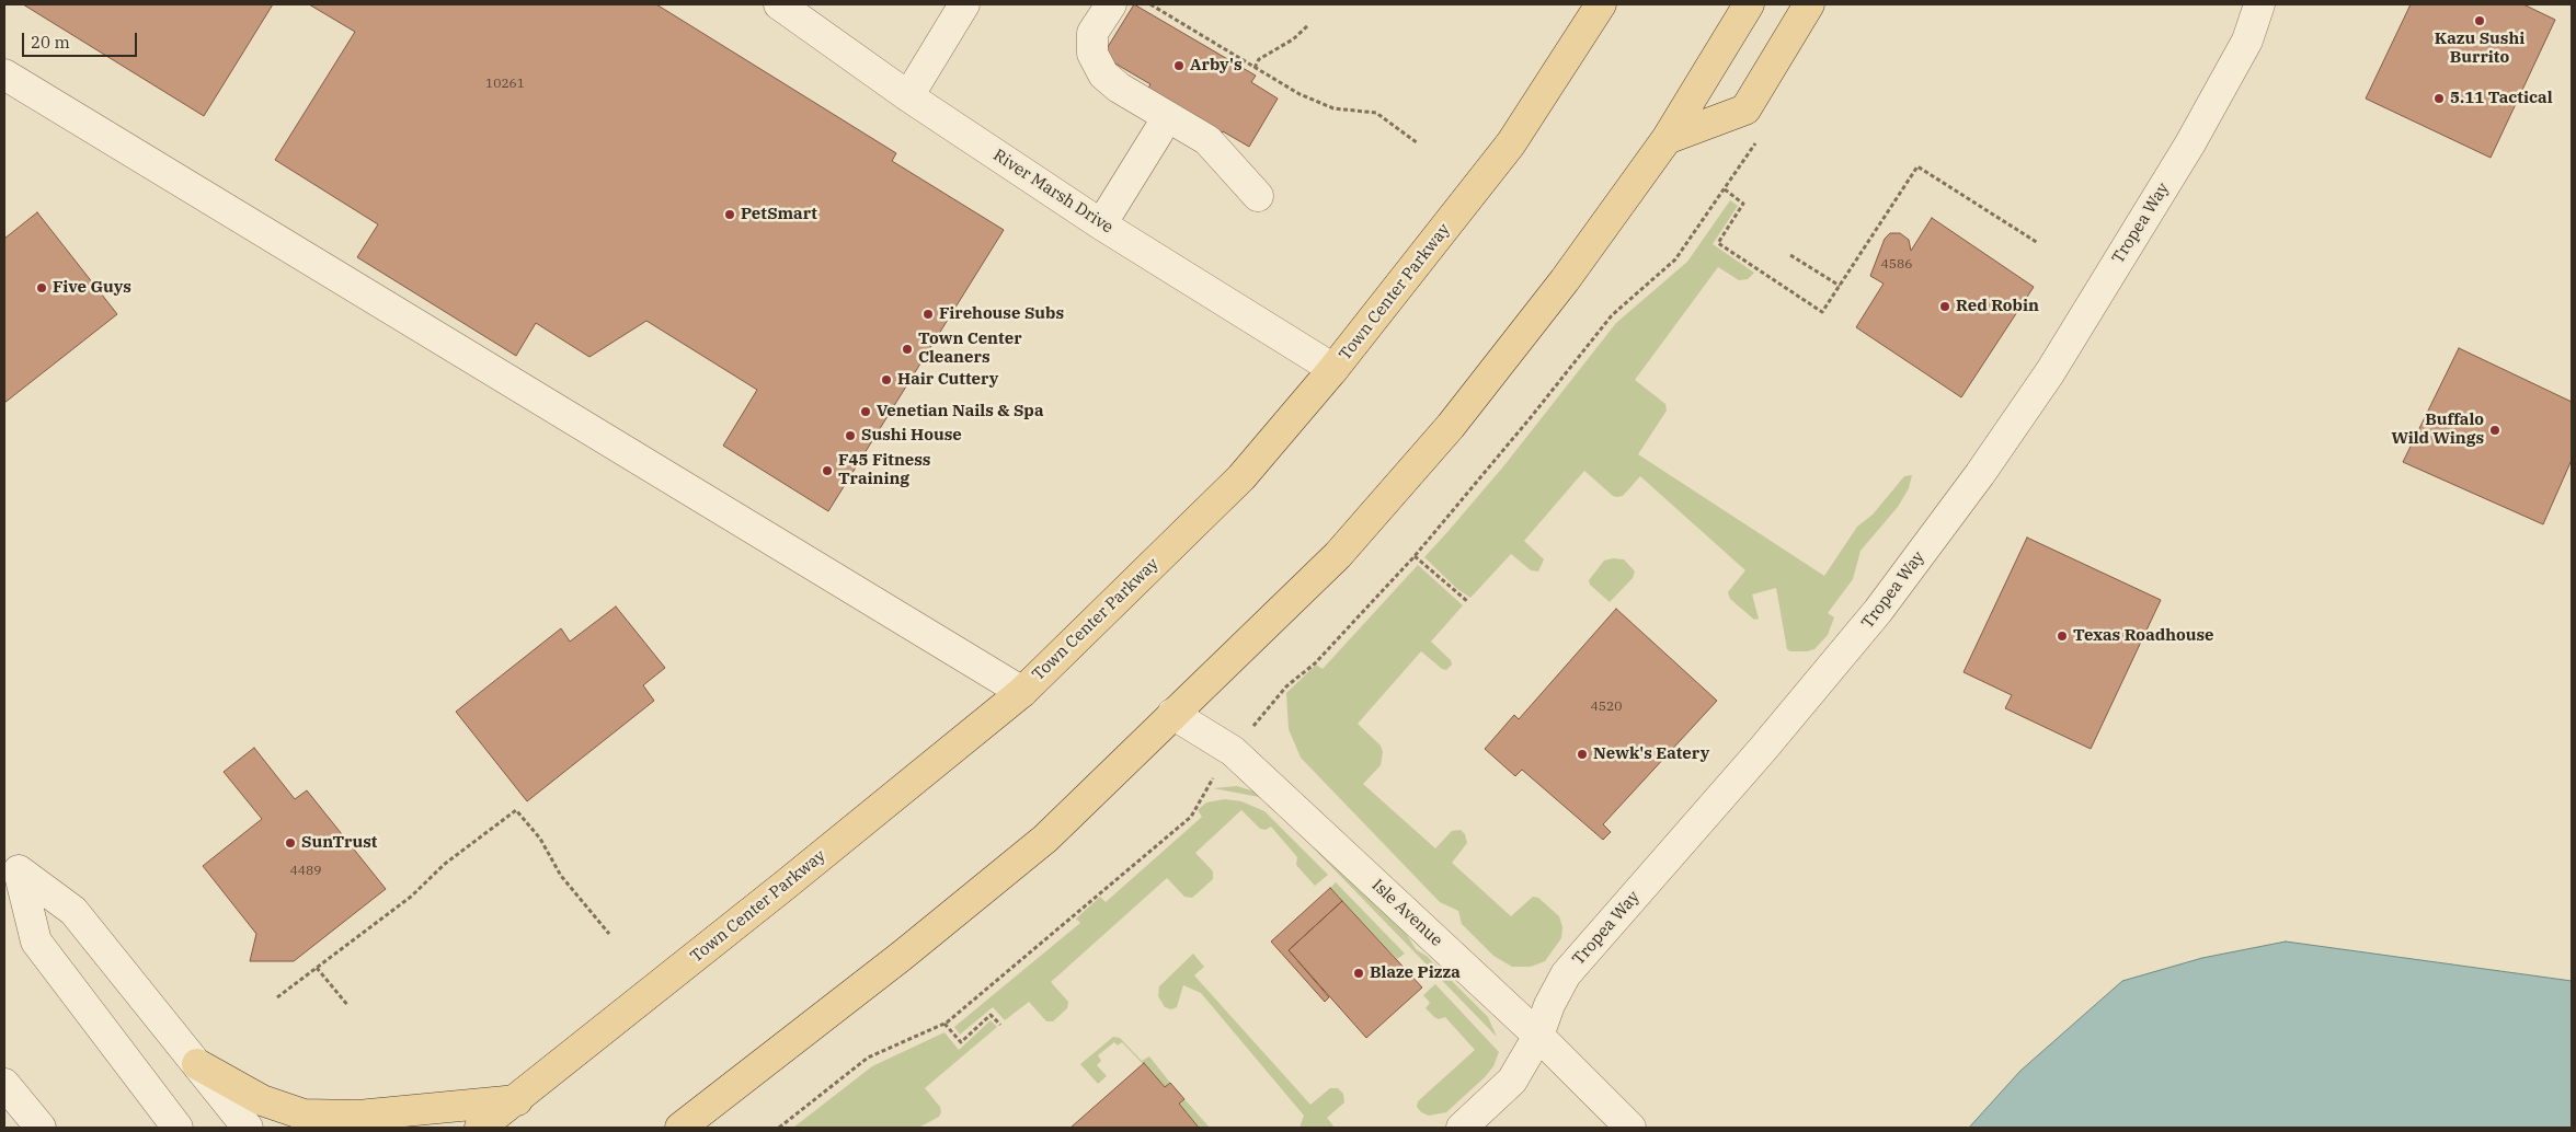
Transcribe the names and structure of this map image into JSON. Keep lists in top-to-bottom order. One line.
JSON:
{"streets":{"main road":["Town Center Parkway"],"street":["River Marsh Drive","Tropea Way","Isle Avenue"]},"crossings":[["River Marsh Drive","Town Center Parkway"],["Tropea Way","Isle Avenue"]],"places":["Kazu Sushi Burrito","Arby's","5.11 Tactical","PetSmart","Five Guys","Red Robin","Firehouse Subs","Town Center Cleaners","Hair Cuttery","Venetian Nails & Spa","Buffalo Wild Wings","Sushi House","F45 Fitness Training","Texas Roadhouse","Newk's Eatery","SunTrust","Blaze Pizza"],"house_numbers":["10261","4586","4520","4489"],"scale_bar":"20 m"}
